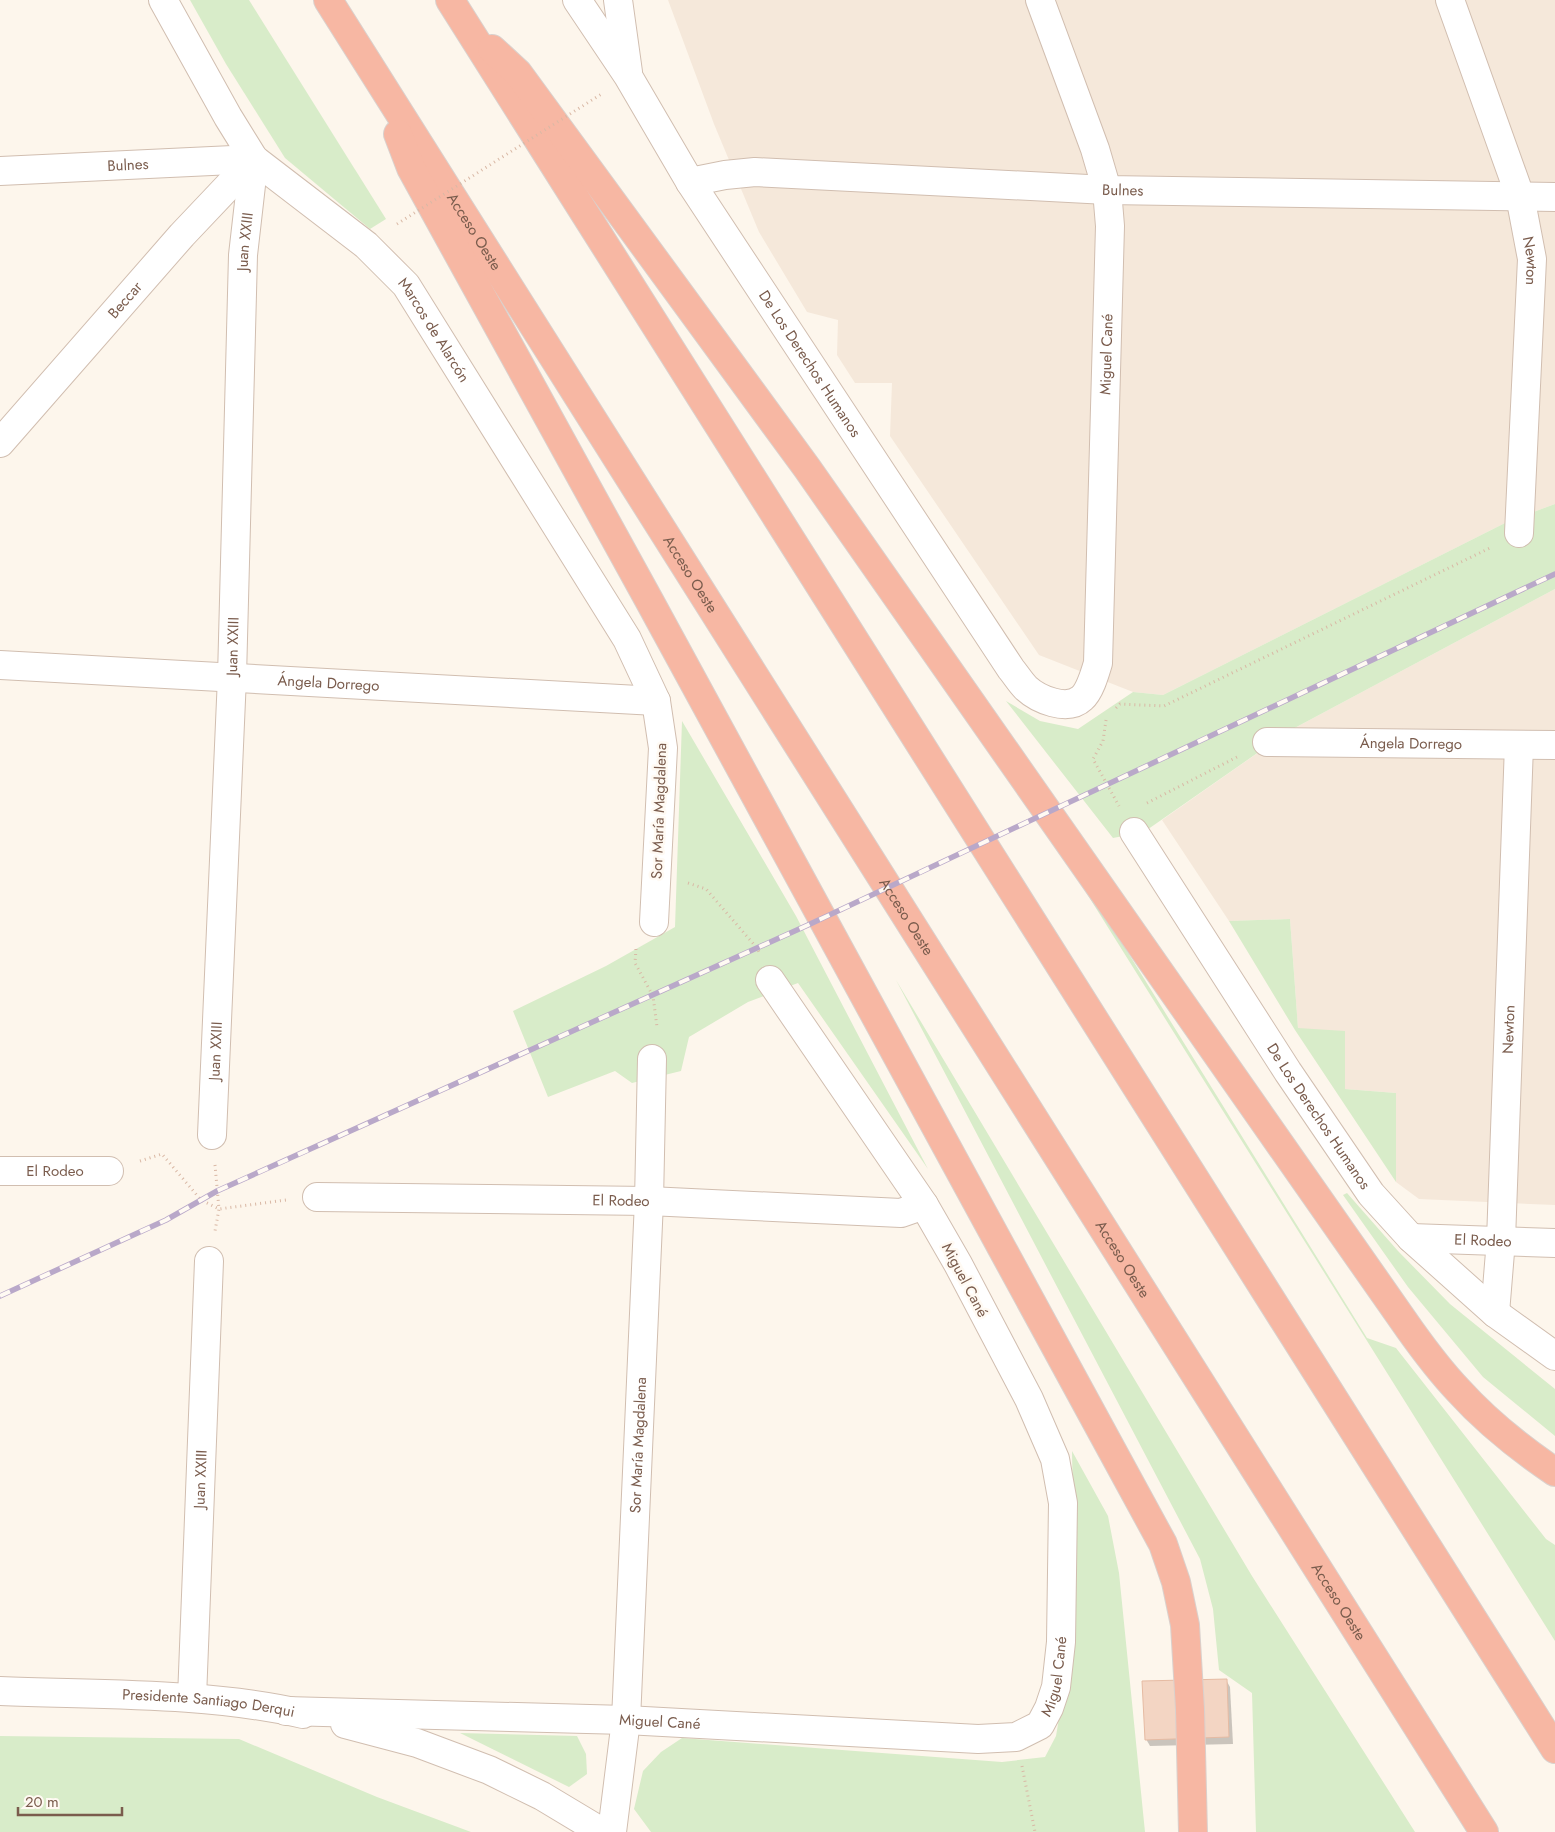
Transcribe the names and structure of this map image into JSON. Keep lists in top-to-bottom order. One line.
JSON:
{"streets":{"highway":["Acceso Oeste"],"street":["Bulnes","Juan XXIII","Newton","Beccar","Marcos de Alarcón","Miguel Cané","De Los Derechos Humanos","Ángela Dorrego","Sor María Magdalena","El Rodeo","Presidente Santiago Derqui"]},"crossings":[["Bulnes","Juan XXIII"],["Bulnes","Newton"],["Bulnes","Beccar"],["Bulnes","Marcos de Alarcón"],["Bulnes","Miguel Cané"],["Bulnes","De Los Derechos Humanos"],["Juan XXIII","Beccar"],["Juan XXIII","Marcos de Alarcón"],["Juan XXIII","Ángela Dorrego"],["Juan XXIII","Presidente Santiago Derqui"],["Newton","De Los Derechos Humanos"],["Newton","Ángela Dorrego"],["Newton","El Rodeo"],["Beccar","Marcos de Alarcón"],["Marcos de Alarcón","Ángela Dorrego"],["Marcos de Alarcón","Sor María Magdalena"],["Miguel Cané","De Los Derechos Humanos"],["Miguel Cané","Sor María Magdalena"],["Miguel Cané","El Rodeo"],["Miguel Cané","Presidente Santiago Derqui"],["De Los Derechos Humanos","El Rodeo"],["Ángela Dorrego","Sor María Magdalena"],["Sor María Magdalena","El Rodeo"]],"scale_bar":"20 m"}
